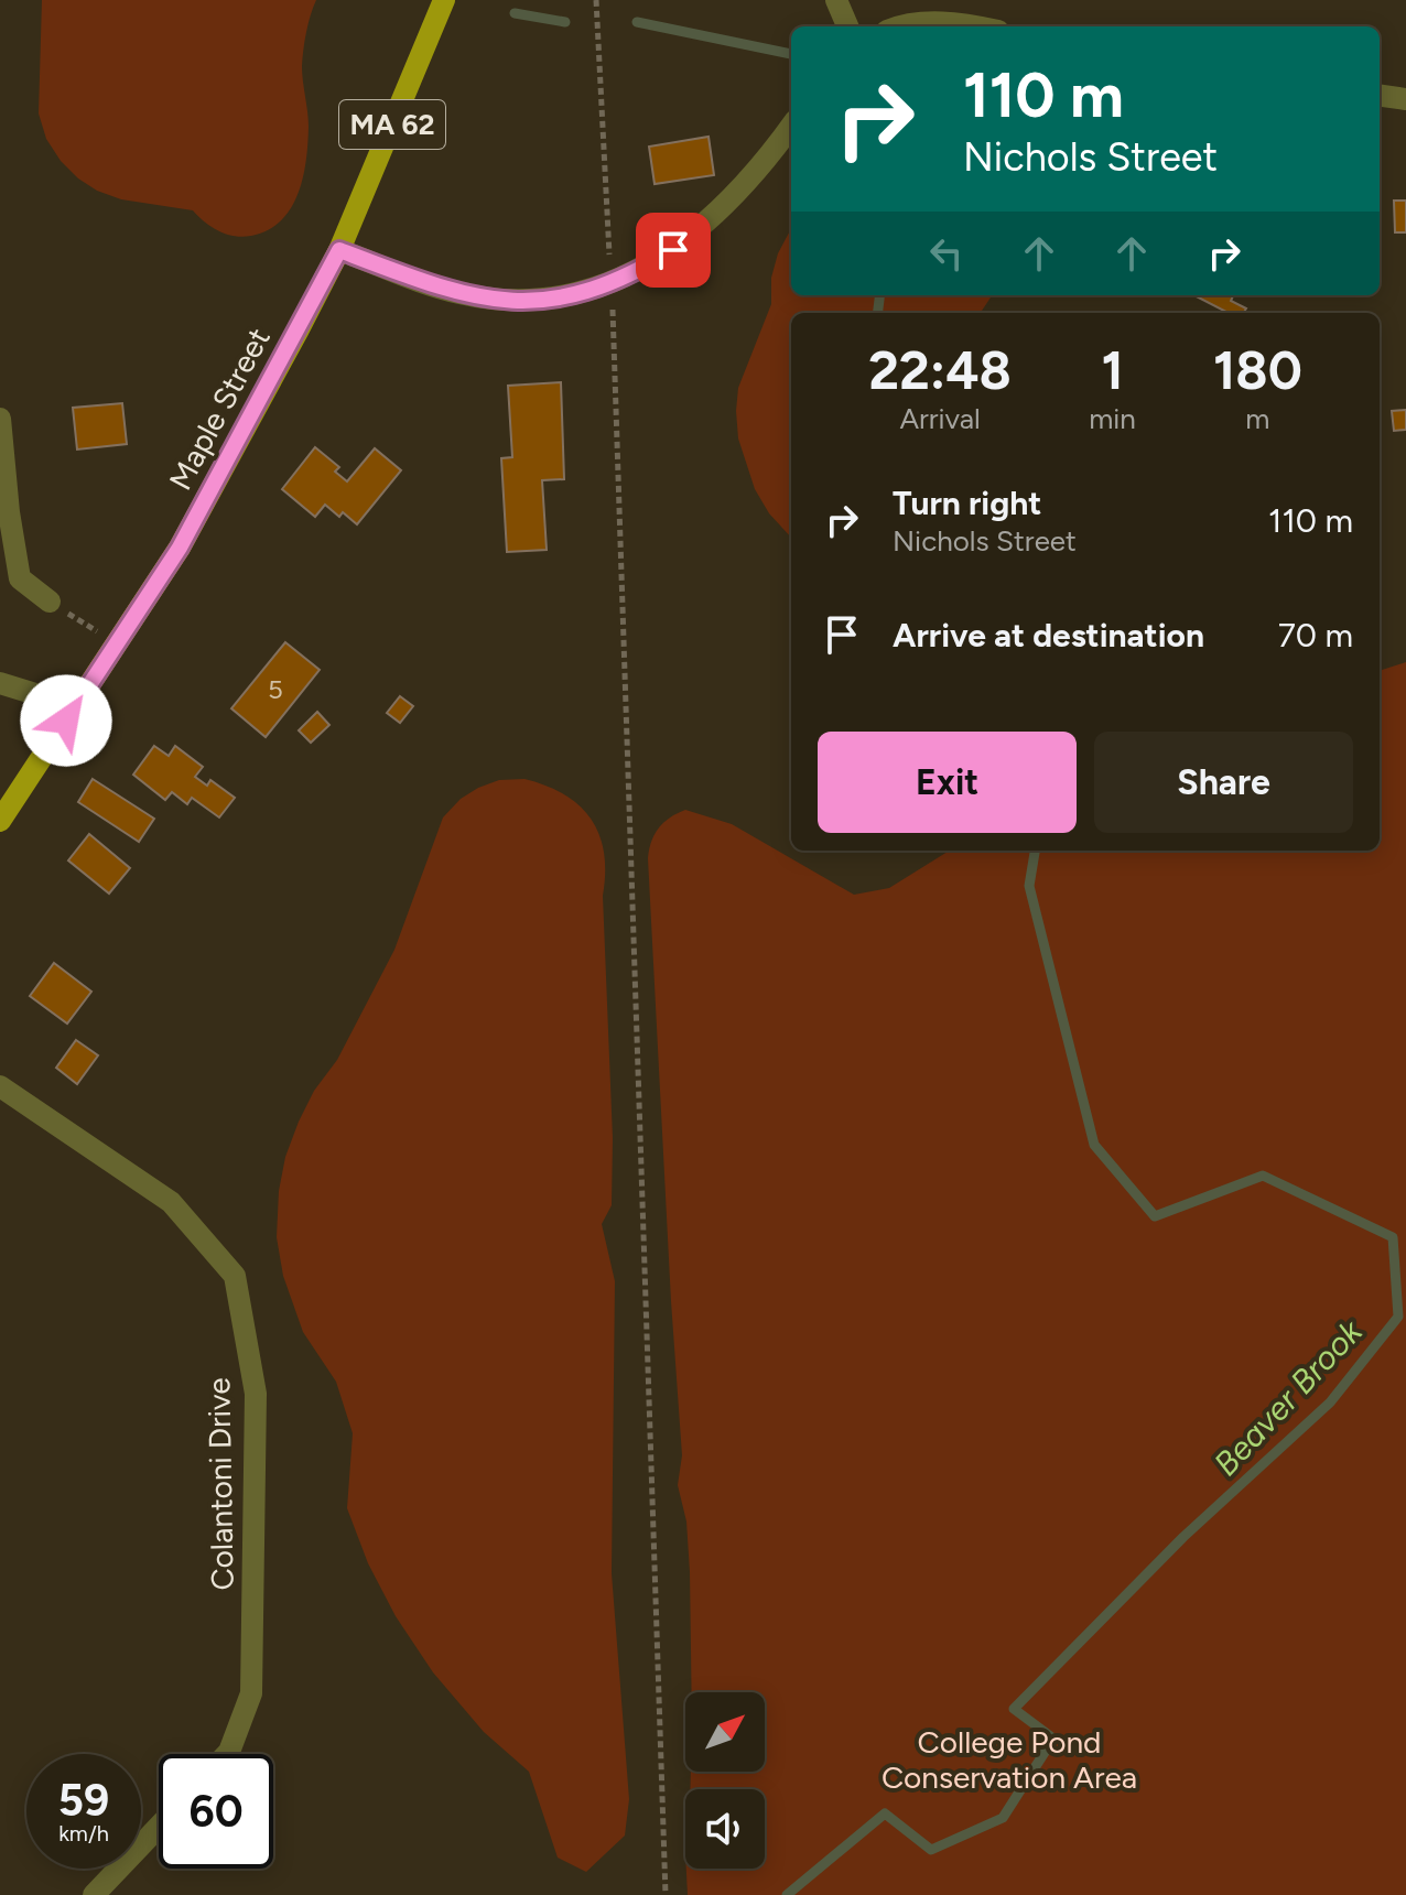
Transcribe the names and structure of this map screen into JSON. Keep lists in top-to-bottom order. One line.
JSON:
{"streets":{"main road":["MA 62","Maple Street"],"street":["Colantoni Drive"]},"water":["Beaver Brook"],"parks":["College Pond Conservation Area"],"house_numbers":["5"],"north":"top right","page":{"turn":["110 m","Nichols Street"],"eta":["22:48","Arrival","1","min","180","m"],"list":[{"name":"Turn right","note":"Nichols Street","value":"110 m"},{"name":"Arrive at destination","value":"70 m"}],"buttons":["Exit","Share"],"speed":"59 km/h","limit":"60"}}
